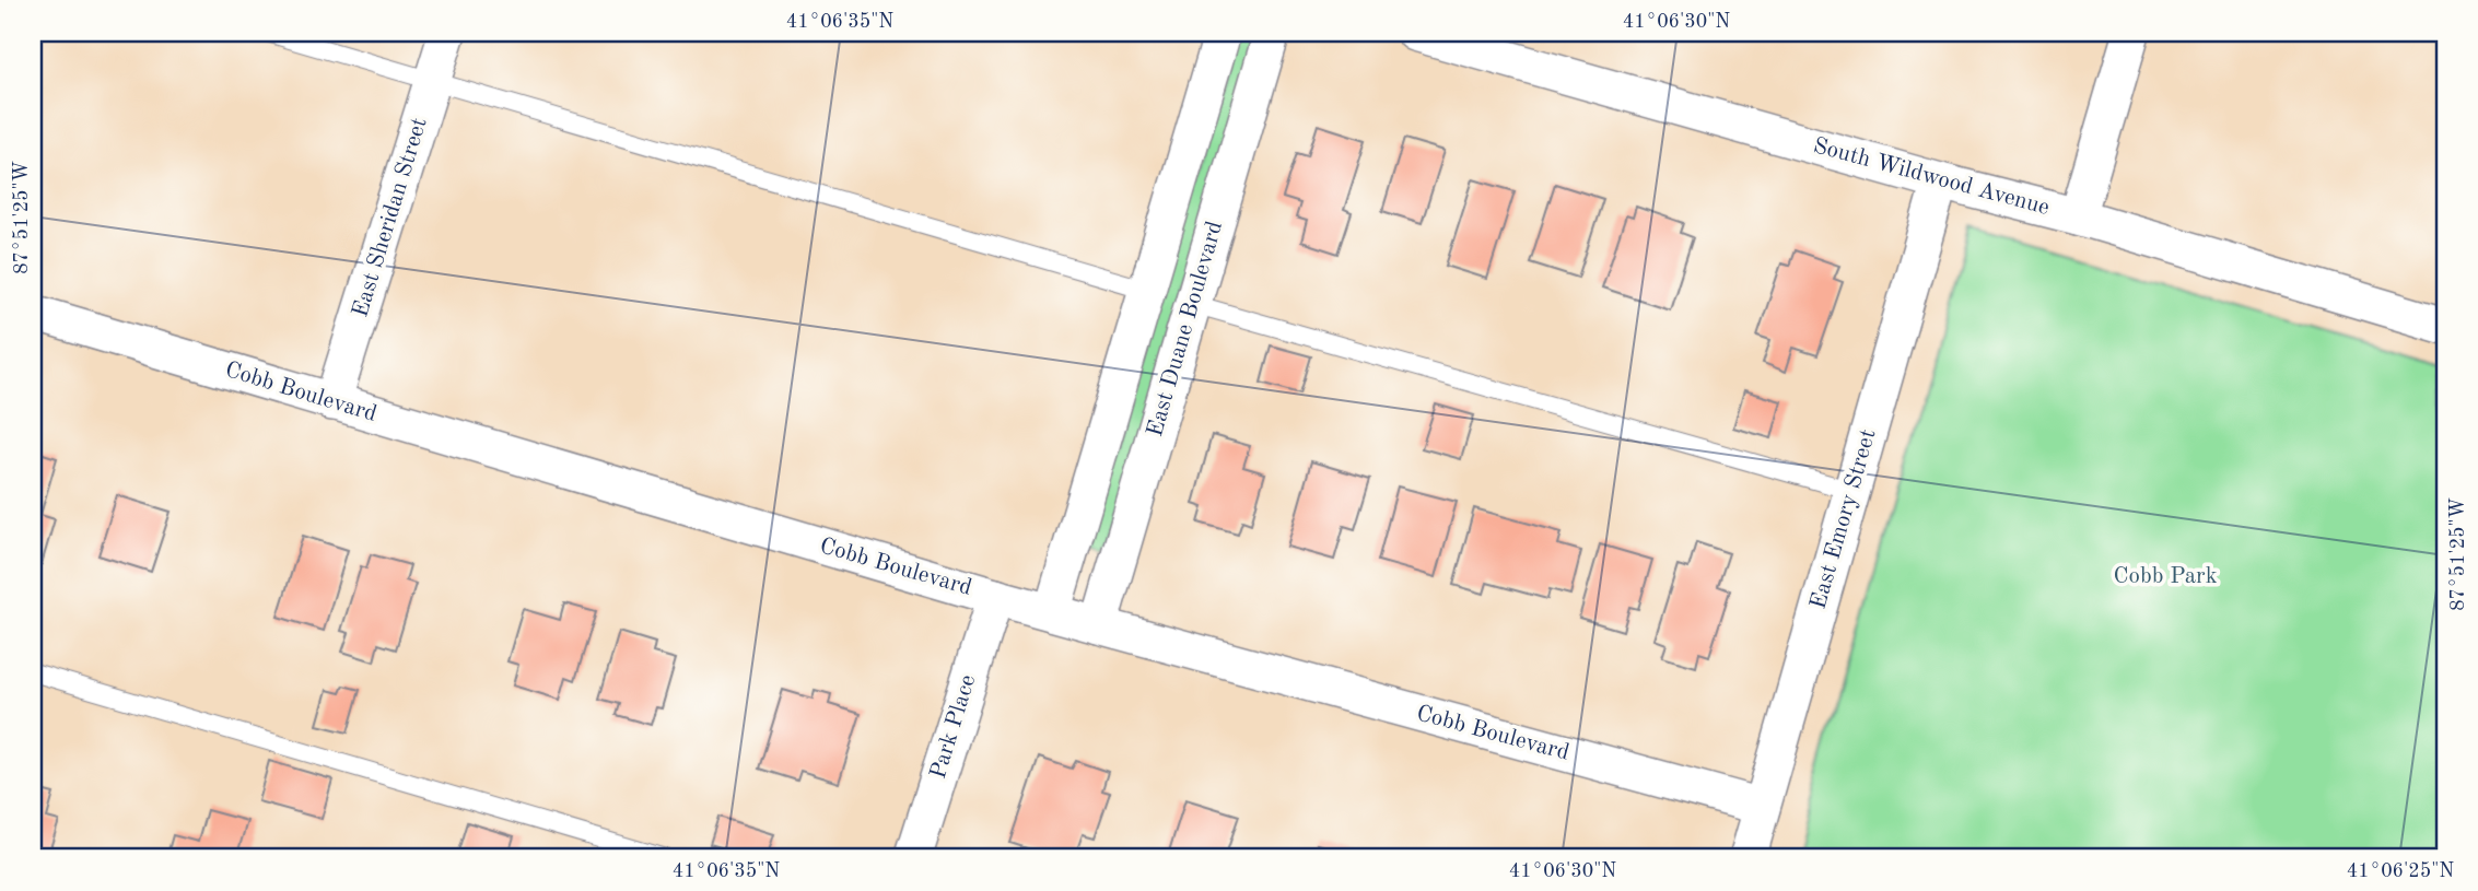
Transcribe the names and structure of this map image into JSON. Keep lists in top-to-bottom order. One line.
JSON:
{"streets":{"street":["South Wildwood Avenue","East Sheridan Street","East Duane Boulevard","Cobb Boulevard","East Emory Street","Park Place"]},"crossings":[["South Wildwood Avenue","East Emory Street"],["East Sheridan Street","Cobb Boulevard"],["East Duane Boulevard","Cobb Boulevard"],["Cobb Boulevard","East Emory Street"],["Cobb Boulevard","Park Place"]],"parks":["Cobb Park"],"coordinates":["41°06'35\"N","41°06'30\"N","87°51'25\"W","41°06'25\"N"]}
